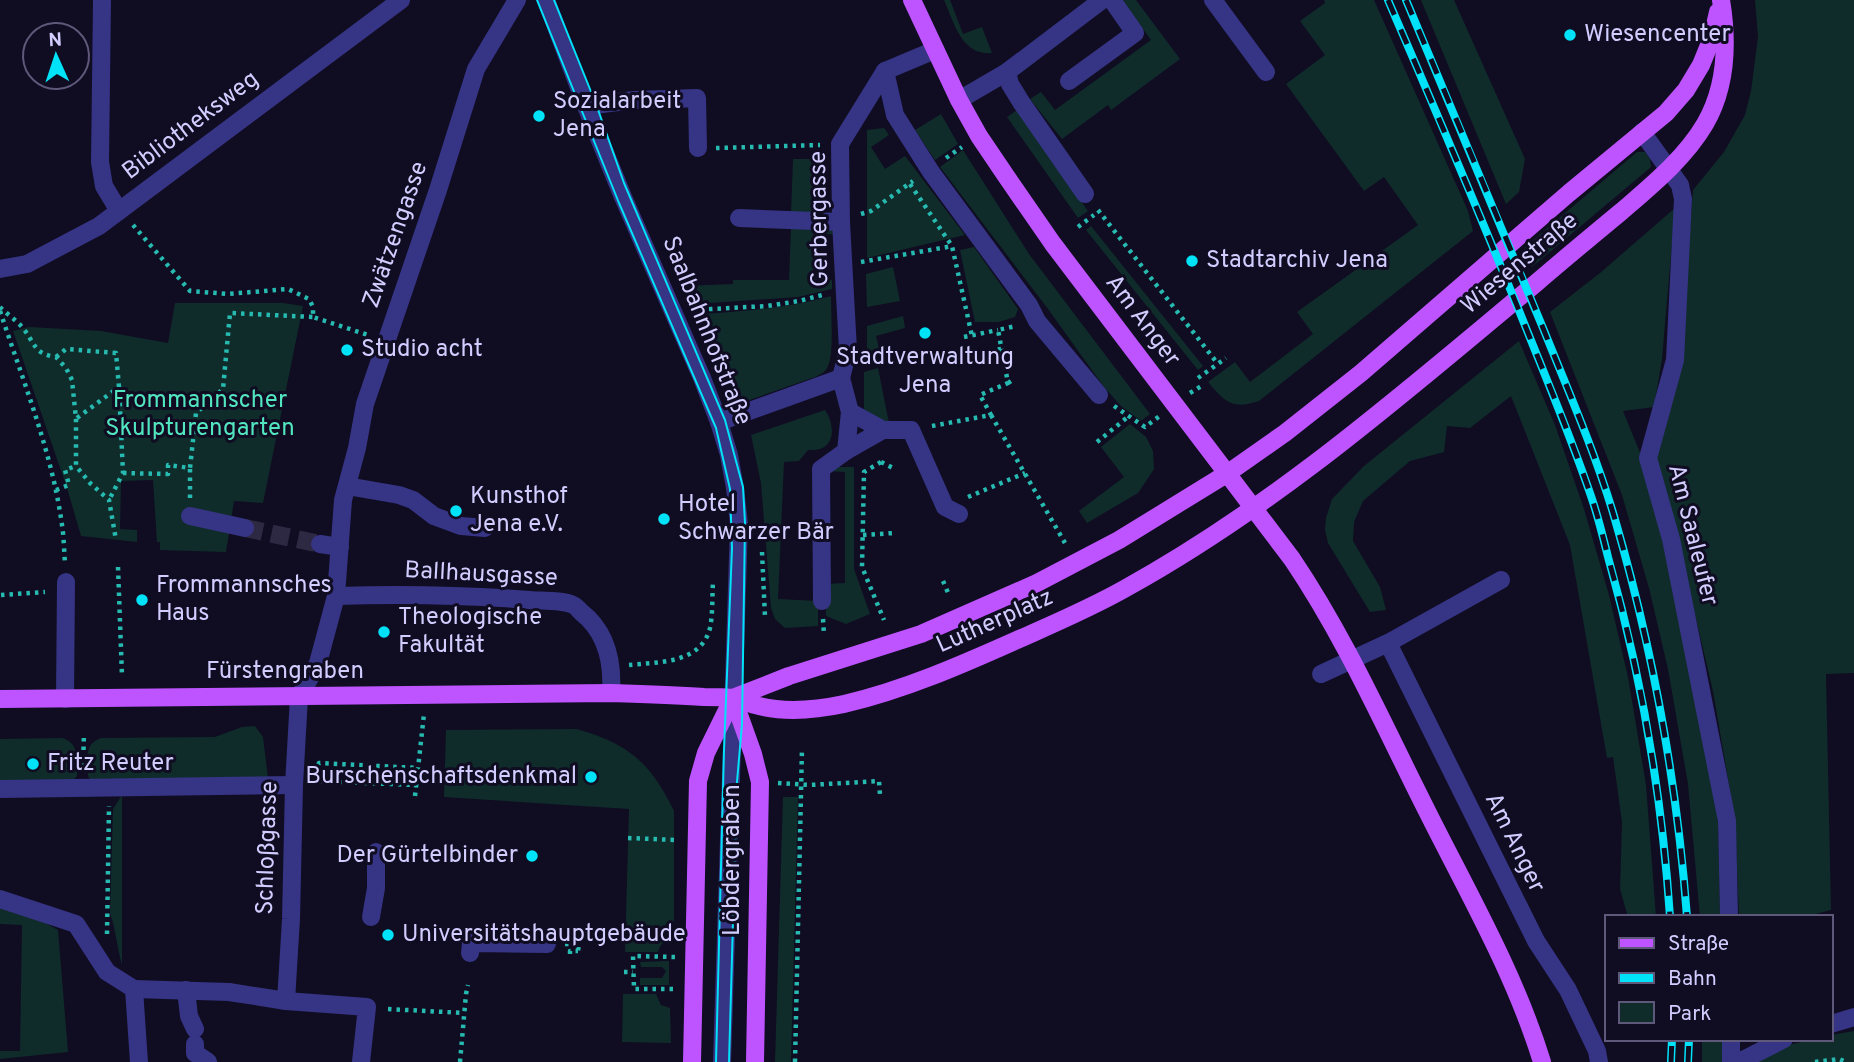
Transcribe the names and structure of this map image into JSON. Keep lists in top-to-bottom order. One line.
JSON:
{"streets":{"main road":["Wiesenstraße","Am Anger","Lutherplatz","Fürstengraben","Löbdergraben"],"street":["Bibliotheksweg","Gerbergasse","Zwätzengasse","Saalbahnhofstraße","Am Saaleufer","Ballhausgasse","Schloßgasse"]},"crossings":[["Zwätzengasse","Ballhausgasse"],["Zwätzengasse","Fürstengraben"],["Zwätzengasse","Schloßgasse"],["Wiesenstraße","Am Anger"],["Wiesenstraße","Am Saaleufer"],["Wiesenstraße","Lutherplatz"],["Am Anger","Lutherplatz"],["Saalbahnhofstraße","Lutherplatz"],["Saalbahnhofstraße","Löbdergraben"],["Lutherplatz","Fürstengraben"],["Lutherplatz","Löbdergraben"],["Fürstengraben","Schloßgasse"]],"parks":["Frommannscher Skulpturengarten"],"places":["Wiesencenter","Sozialarbeit Jena","Stadtarchiv Jena","Stadtverwaltung Jena","Studio acht","Kunsthof Jena e.V.","Hotel Schwarzer Bär","Frommannsches Haus","Theologische Fakultät","Fritz Reuter","Burschenschaftsdenkmal","Der Gürtelbinder","Universitätshauptgebäude"],"legend":["Straße","Bahn","Park"],"north":"top"}
